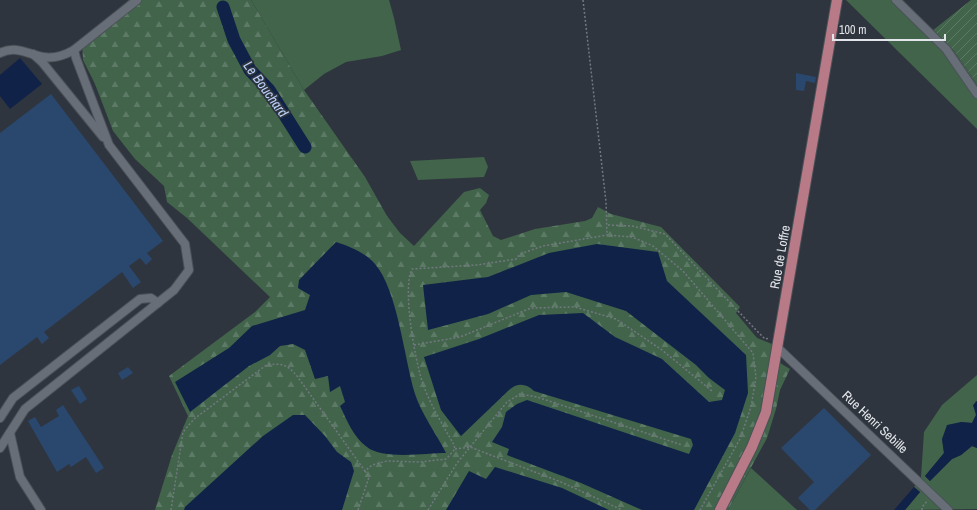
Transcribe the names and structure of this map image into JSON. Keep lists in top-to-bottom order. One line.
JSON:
{"streets":{"main road":["Rue de Loffre"],"lane":["Rue Henri Sebille"]},"crossings":[["Rue de Loffre","Rue Henri Sebille"]],"water":["Le Bouchard"],"scale_bar":"100 m"}
